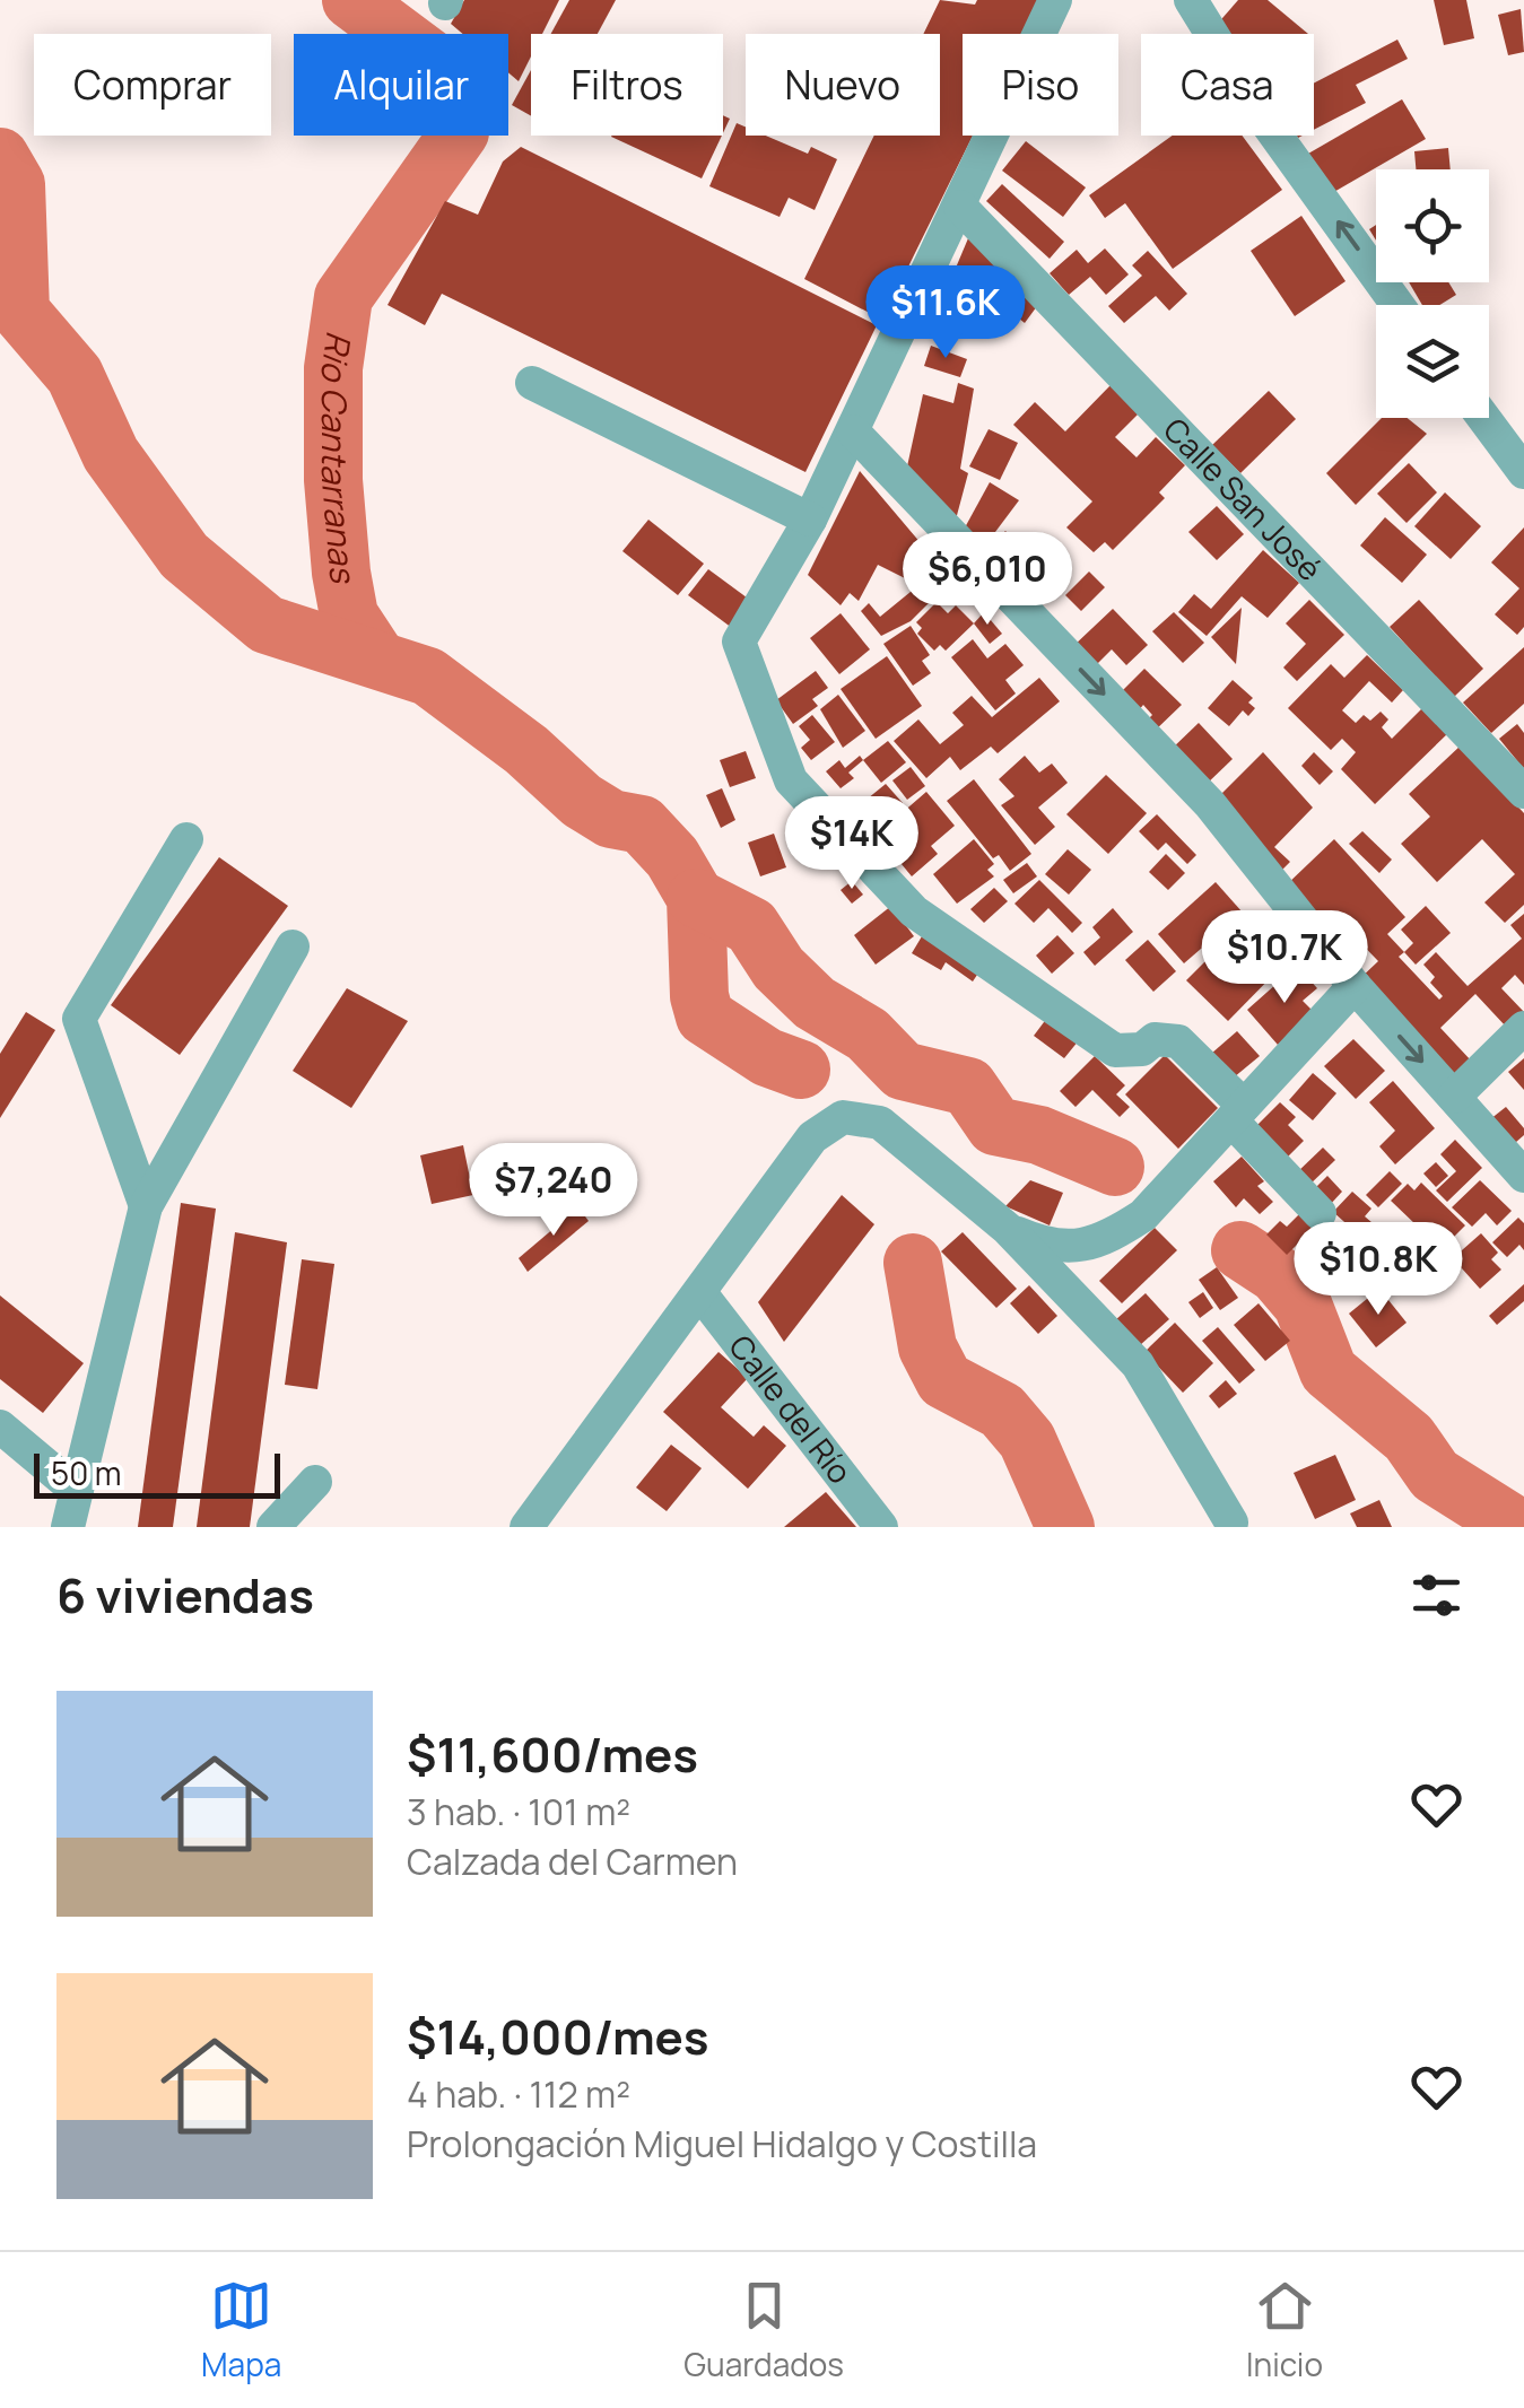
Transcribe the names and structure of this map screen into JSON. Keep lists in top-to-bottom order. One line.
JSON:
{"streets":{"street":["Calle San José","Calle del Río"]},"water":["Rio Cantarranas"],"scale_bar":"50 m","page":{"chip":["Comprar","Alquilar","Filtros","Nuevo","Piso","Casa"],"price":["$11.6K","$6,010","$14K","$10.7K","$7,240","$10.8K"],"scale":"50 m","heading":"6 viviendas","list":[{"name":"$11,600/mes","note":"3 hab. · 101 m² · Calzada del Carmen"},{"name":"$14,000/mes","note":"4 hab. · 112 m² · Prolongación Miguel Hidalgo y Costilla"}],"tabs":["Mapa","Guardados","Inicio"]}}
